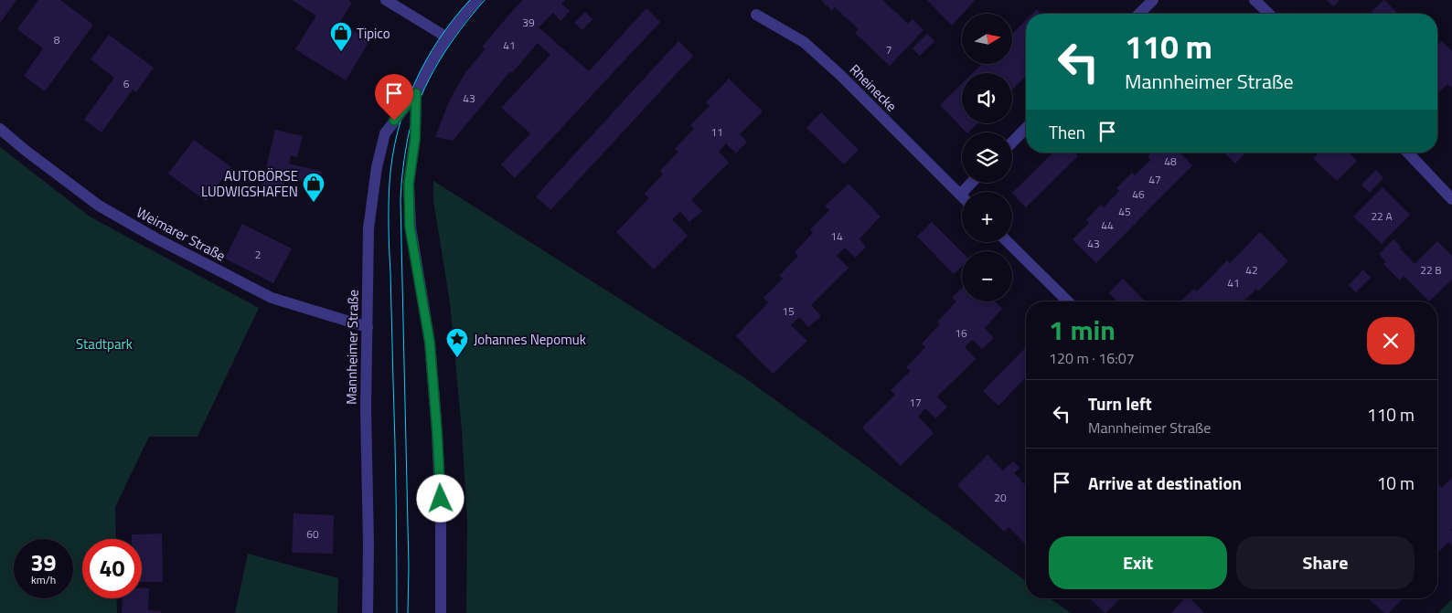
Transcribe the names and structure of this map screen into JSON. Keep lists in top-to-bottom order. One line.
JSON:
{"streets":{"street":["Rheinecke","Weimarer Straße","Mannheimer Straße"]},"crossings":[["Weimarer Straße","Mannheimer Straße"]],"parks":["Stadtpark"],"places":{"shop":["Tipico","AUTOBÖRSE LUDWIGSHAFEN"],"place":["Johannes Nepomuk"]},"house_numbers":["39","8","41","7","6","43","11","48","47","46","45","22 A","44","14","43","2","42","22 B","41","15","16","17","20","60"],"north":"right","page":{"map_buttons":["+","−"],"turn":["110 m","Mannheimer Straße"],"then":"Then","heading":["1 min","120 m · 16:07"],"list":[{"name":"Turn left","note":"Mannheimer Straße","value":"110 m"},{"name":"Arrive at destination","value":"10 m"}],"buttons":["Exit","Share"],"speed":"39 km/h","limit":"40"}}
